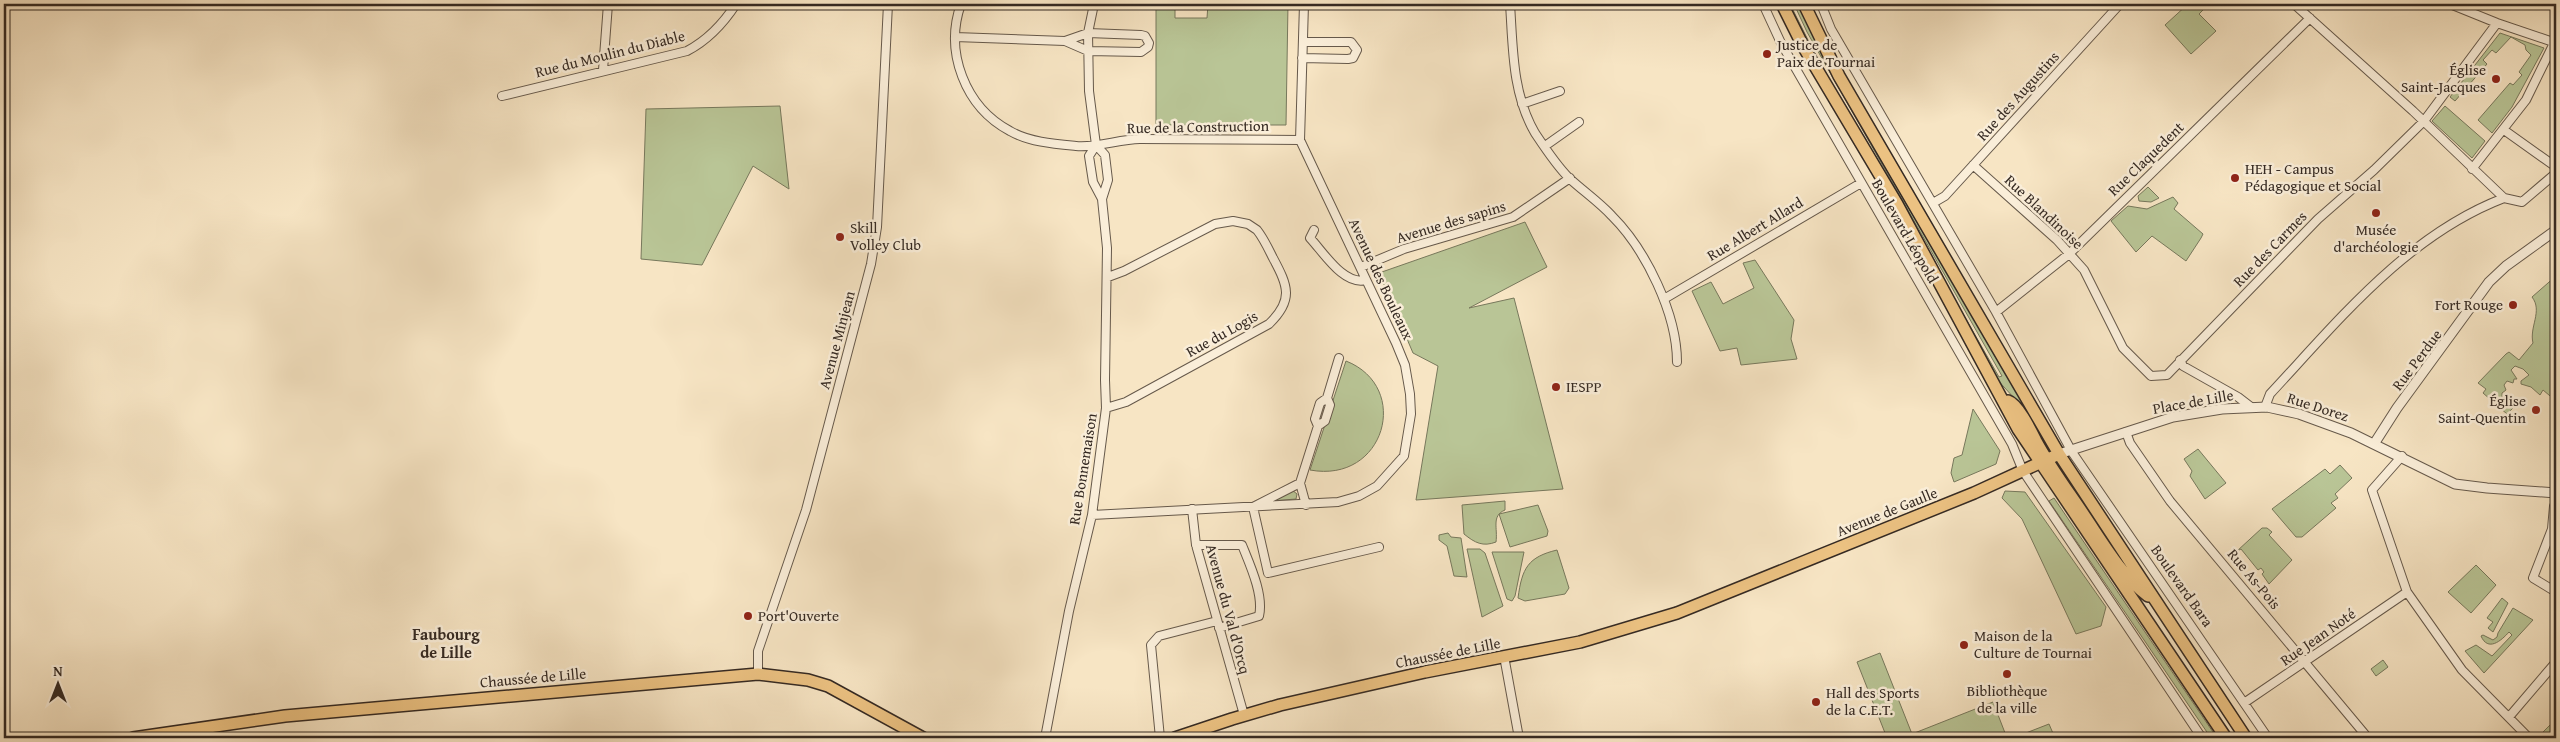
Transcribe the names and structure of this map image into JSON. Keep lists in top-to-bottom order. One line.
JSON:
{"streets":{"main road":["Boulevard Léopold","Avenue de Gaulle","Boulevard Bara","Chaussée de Lille"],"street":["Rue du Moulin du Diable","Rue des Augustins","Rue de la Construction","Rue Claquedent","Rue Blandinoise","Avenue des sapins","Rue Albert Allard","Rue des Carmes","Avenue des Bouleaux","Rue du Logis","Avenue Minjean","Rue Perdue","Place de Lille","Rue Dorez","Rue Bonnemaison","Rue As-Pois","Avenue du Val d'Orcq","Rue Jean Noté"]},"crossings":[["Rue des Augustins","Rue Blandinoise"],["Rue de la Construction","Avenue des Bouleaux"],["Rue de la Construction","Rue Bonnemaison"],["Rue Claquedent","Rue Blandinoise"],["Rue Blandinoise","Rue des Carmes"],["Avenue des sapins","Avenue des Bouleaux"],["Rue Albert Allard","Boulevard Léopold"],["Boulevard Léopold","Place de Lille"],["Boulevard Léopold","Avenue de Gaulle"],["Boulevard Léopold","Boulevard Bara"],["Rue des Carmes","Place de Lille"],["Avenue des Bouleaux","Rue Bonnemaison"],["Avenue des Bouleaux","Avenue du Val d'Orcq"],["Rue du Logis","Rue Bonnemaison"],["Avenue Minjean","Chaussée de Lille"],["Rue Perdue","Rue Dorez"],["Place de Lille","Rue Dorez"],["Place de Lille","Avenue de Gaulle"],["Place de Lille","Rue As-Pois"],["Place de Lille","Boulevard Bara"],["Avenue de Gaulle","Boulevard Bara"],["Avenue de Gaulle","Chaussée de Lille"],["Rue As-Pois","Rue Jean Noté"],["Boulevard Bara","Rue Jean Noté"],["Avenue du Val d'Orcq","Chaussée de Lille"]],"districts":["Faubourg de Lille"],"places":["Justice de Paix de Tournai","Église Saint-Jacques","HEH - Campus Pédagogique et Social","Musée d'archéologie","Skill Volley Club","Fort Rouge","IESPP","Église Saint-Quentin","Port'Ouverte","Maison de la Culture de Tournai","Bibliothèque de la ville","Hall des Sports de la C.E.T."],"north":"top"}
